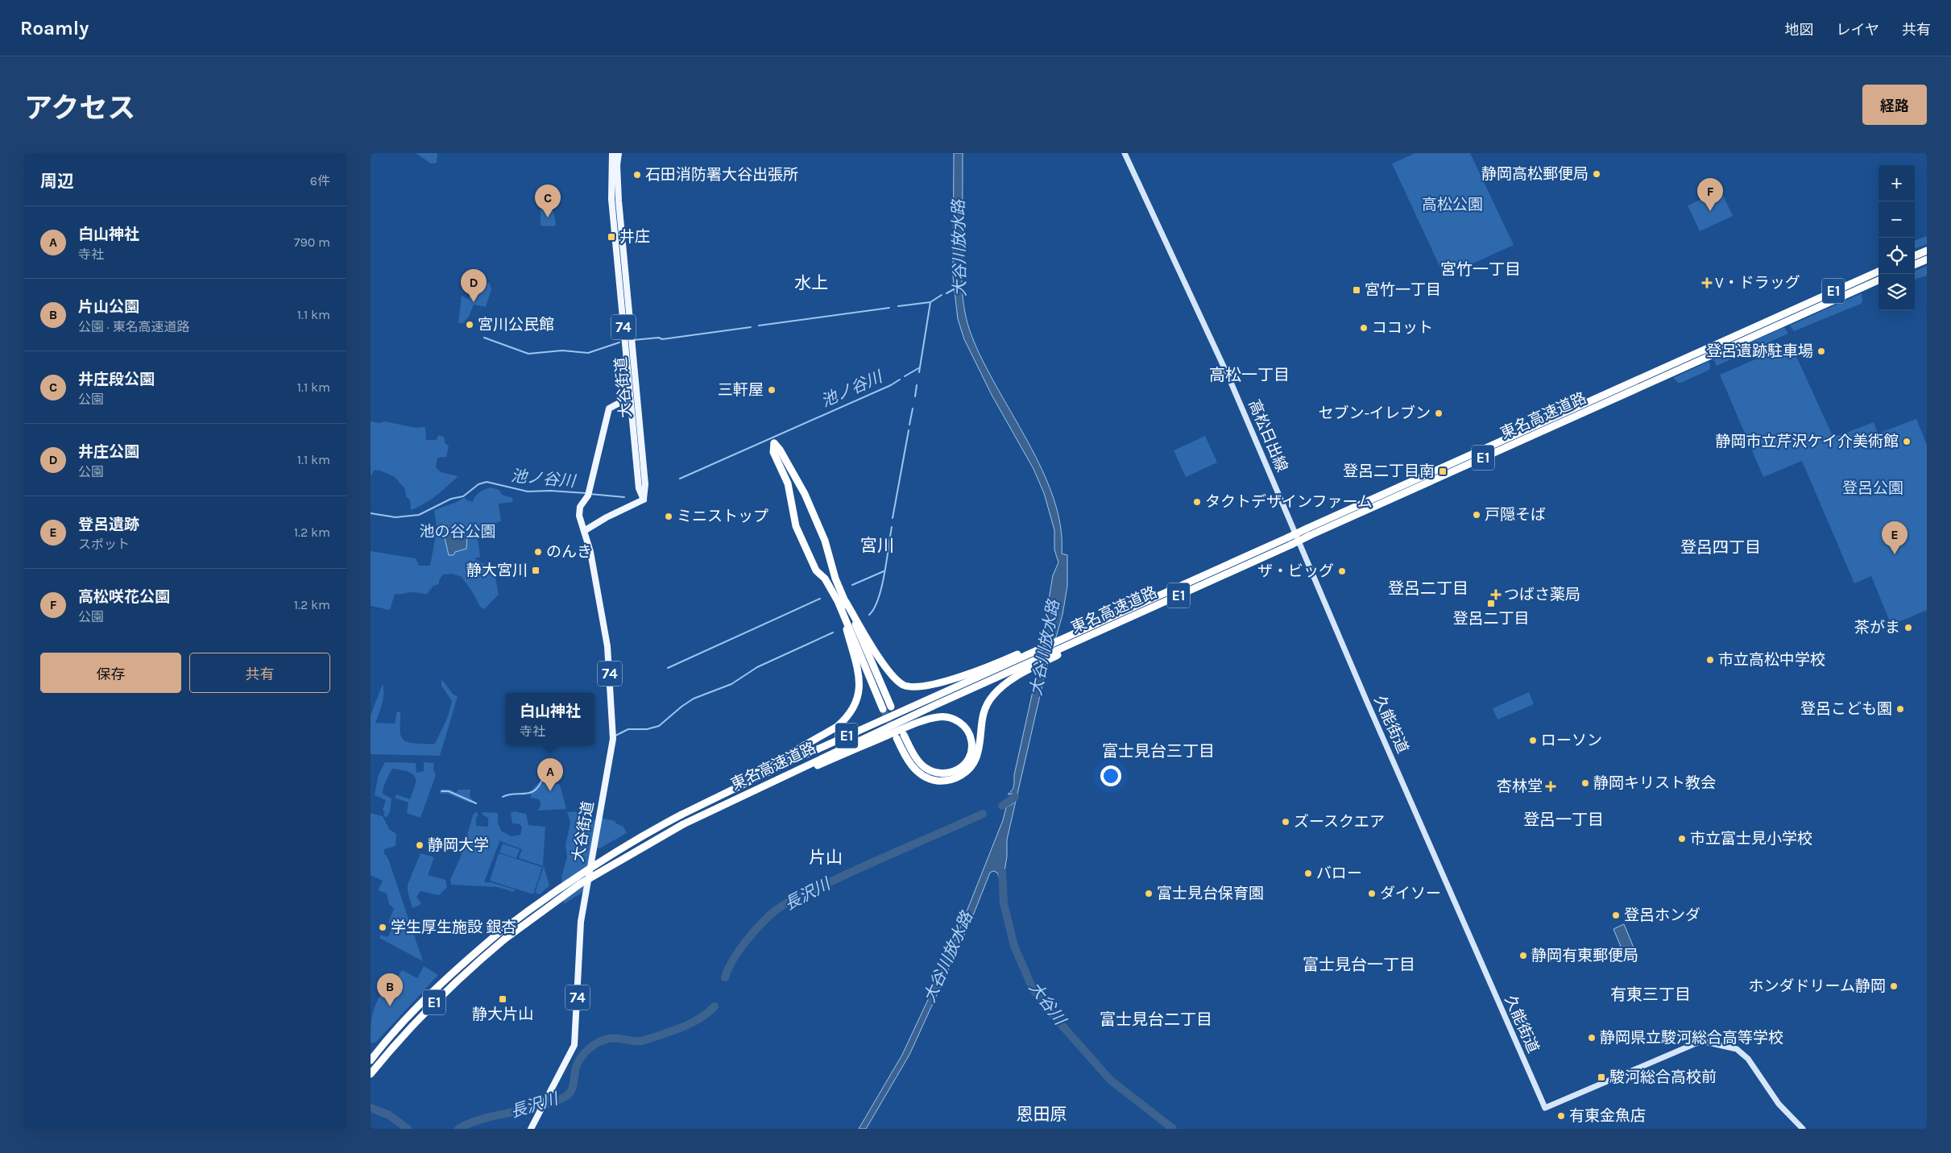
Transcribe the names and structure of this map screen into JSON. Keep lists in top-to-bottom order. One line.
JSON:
{"streets":{"highway":["E1","東名高速道路"],"main road":["74","大谷街道","高松日出線","久能街道"]},"crossings":[["高松日出線","久能街道"]],"districts":["宮竹一丁目","水上","高松一丁目","宮川","登呂四丁目","登呂二丁目","富士見台三丁目","登呂一丁目","片山","富士見台一丁目","有東三丁目","富士見台二丁目","恩田原"],"water":["大谷川放水路","池ノ谷川","長沢川","大谷川"],"parks":["高松公園","登呂公園","池の谷公園"],"places":{"other":["静岡高松郵便局","石田消防署大谷出張所","宮川公民館","ココット","登呂遺跡駐車場","三軒屋","セブン-イレブン","静岡市立芹沢ケイ介美術館","タクトデザインファーム","戸隠そば","ミニストップ","のんき","ザ・ビッグ","茶がま","市立高松中学校","登呂こども園","ローソン","静岡キリスト教会","ズースクエア","市立富士見小学校","静岡大学","バロー","富士見台保育園","ダイソー","登呂ホンダ","学生厚生施設 銀杏","静岡有東郵便局","ホンダドリーム静岡","静岡県立駿河総合高等学校","有東金魚店"],"transit":["井庄","宮竹一丁目","登呂二丁目南","静大宮川","登呂二丁目","静大片山","駿河総合高校前"],"health":["V・ドラッグ","つばさ薬局","杏林堂"]},"page":{"header":"Roamly","nav":["地図","レイヤ","共有"],"title":"アクセス","buttons":["経路",["保存","共有"]],"heading":["周辺","6件"],"map_buttons":["+","−"],"pins":["F","C","D","E","A","B"],"list":[{"mark":"A","name":"白山神社","note":"寺社","value":"790 m"},{"mark":"B","name":"片山公園","note":"公園 · 東名高速道路","value":"1.1 km"},{"mark":"C","name":"井庄段公園","note":"公園","value":"1.1 km"},{"mark":"D","name":"井庄公園","note":"公園","value":"1.1 km"},{"mark":"E","name":"登呂遺跡","note":"スポット","value":"1.2 km"},{"mark":"F","name":"高松咲花公園","note":"公園","value":"1.2 km"}],"popup":["白山神社","寺社"]}}
